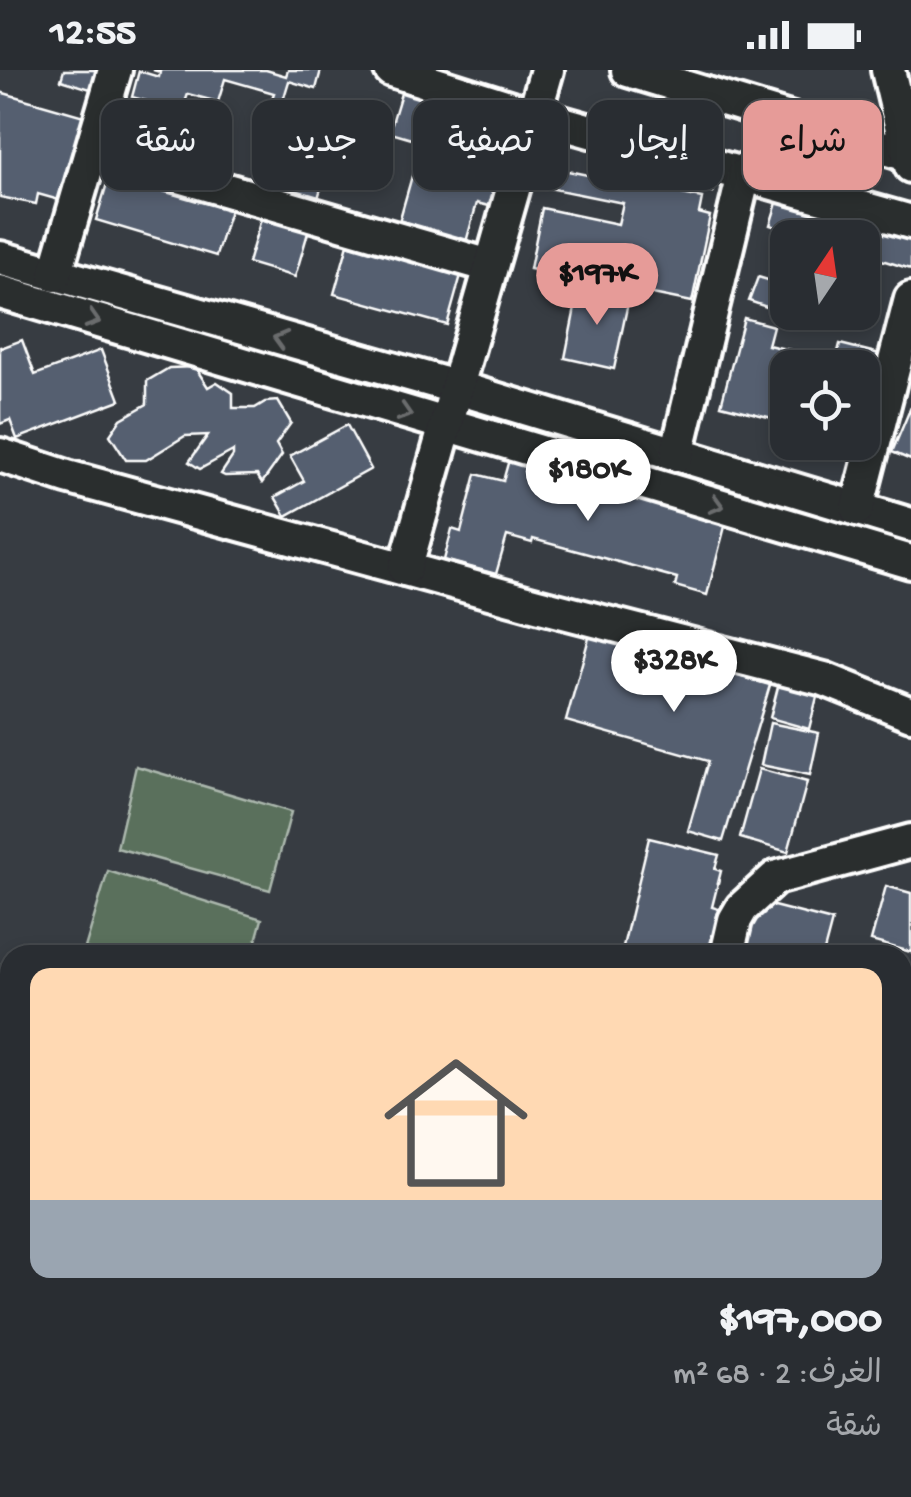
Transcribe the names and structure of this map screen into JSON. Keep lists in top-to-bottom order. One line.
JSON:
{"north":"top","page":{"status":"12:55","chip":["شراء","إيجار","تصفية","جديد","شقة"],"price":["$197K","$180K","$328K"],"list":[{"name":"$197,000","note":"الغرف: 2 · 68 m² · شقة"}]}}
